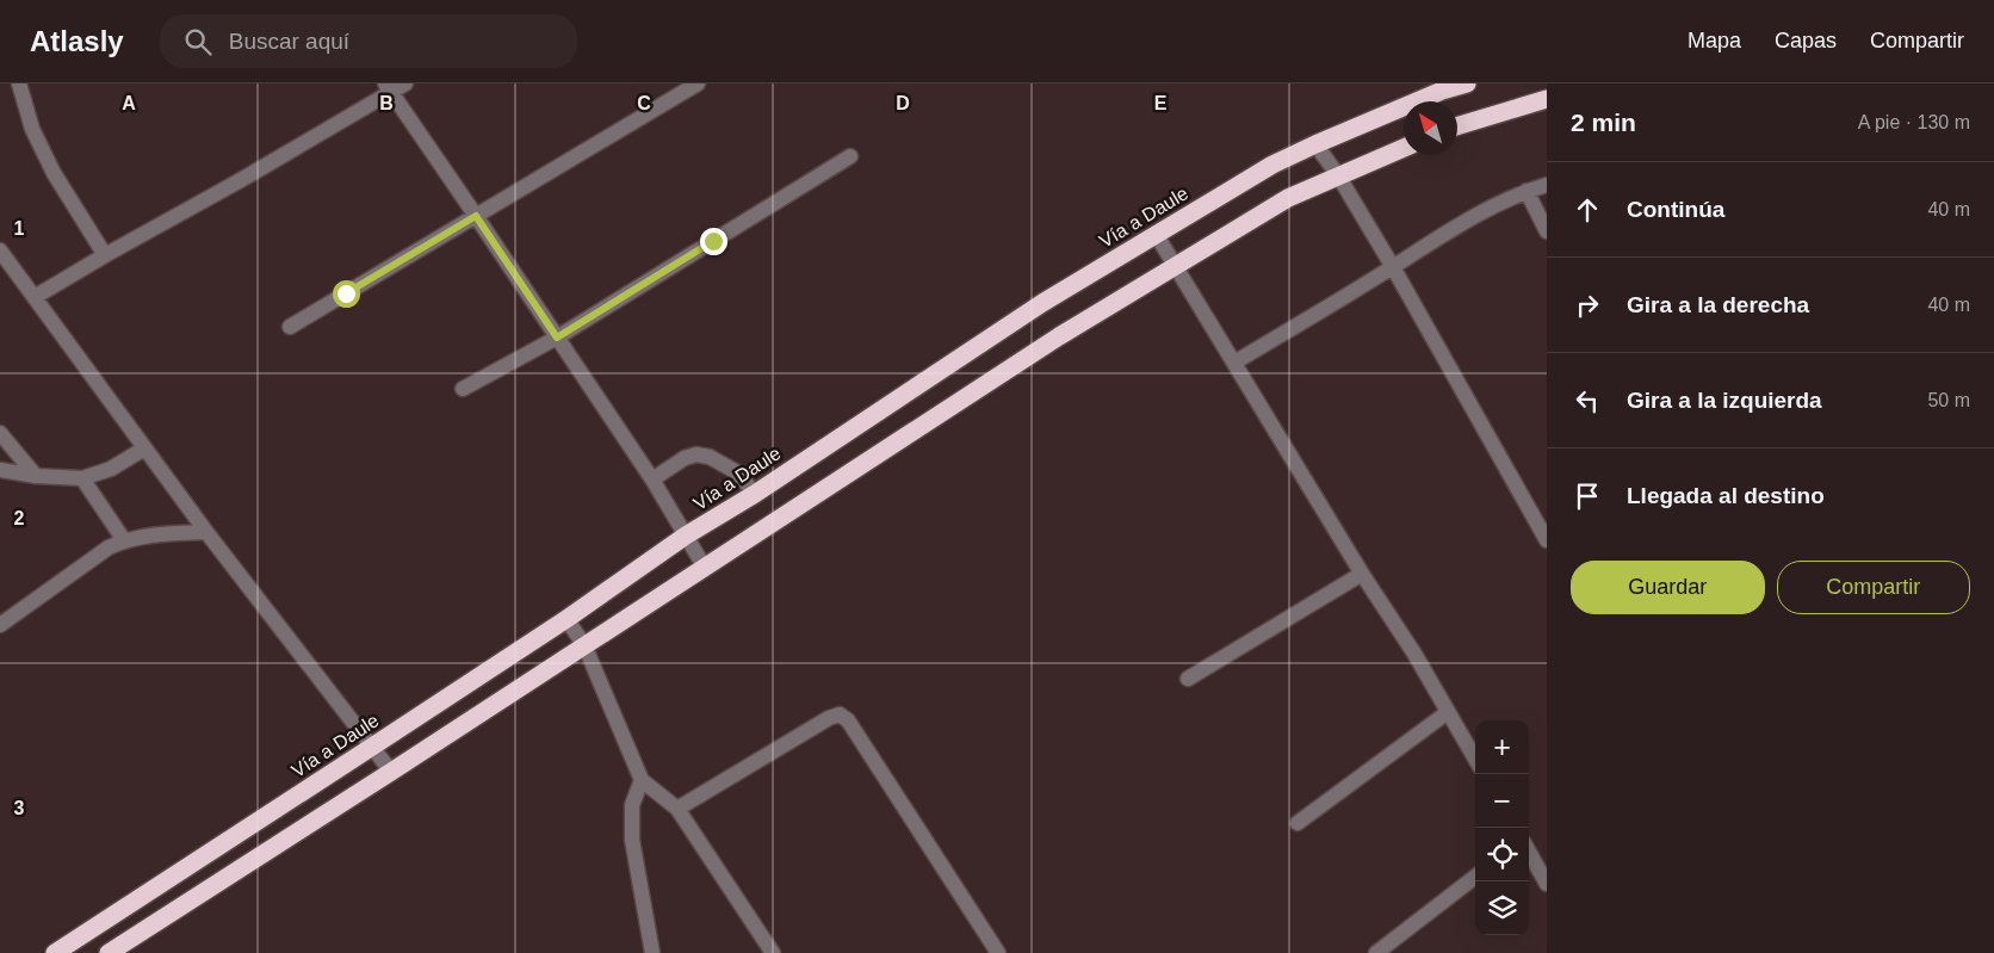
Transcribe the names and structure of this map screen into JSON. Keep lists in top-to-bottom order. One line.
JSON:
{"streets":{"highway":["Vía a Daule"]},"north":"top left","page":{"header":"Atlasly","search":"Buscar aquí","nav":["Mapa","Capas","Compartir"],"heading":["2 min","A pie · 130 m"],"list":[["Continúa","40 m"],["Gira a la derecha","40 m"],["Gira a la izquierda","50 m"],"Llegada al destino"],"buttons":["Guardar","Compartir"],"map_buttons":["+","−"]},"grid":{"columns":["A","B","C","D","E"],"rows":["1","2","3"]}}
